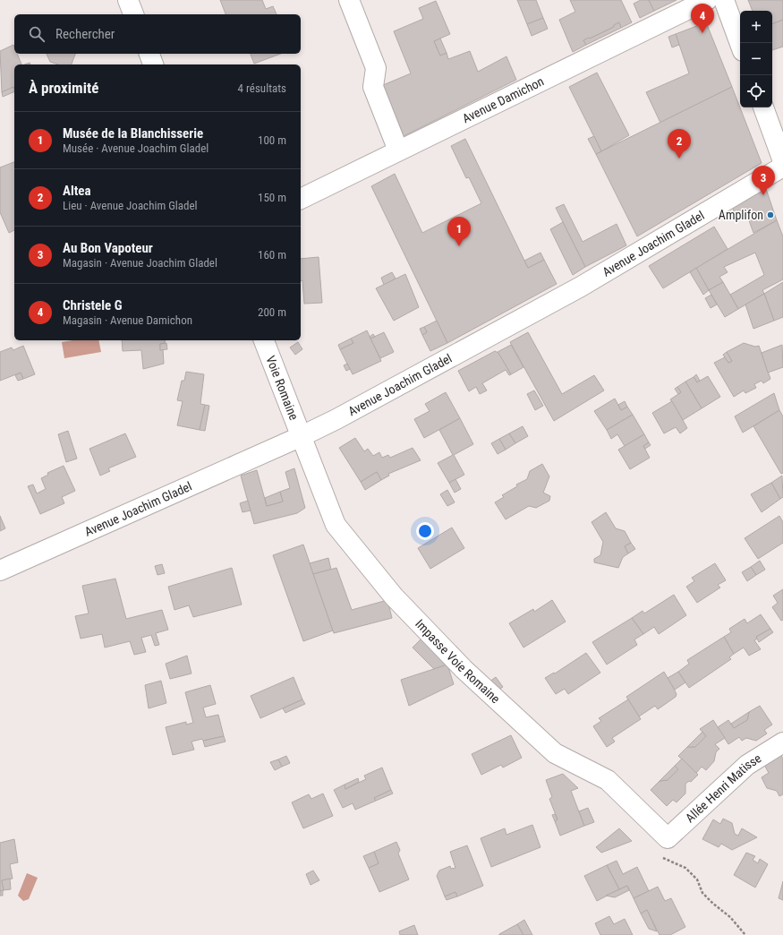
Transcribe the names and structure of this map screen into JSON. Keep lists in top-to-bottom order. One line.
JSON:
{"streets":{"street":["Avenue Damichon","Avenue Joachim Gladel","Voie Romaine","Impasse Voie Romaine","Allée Henri Matisse"]},"crossings":[["Avenue Joachim Gladel","Voie Romaine"],["Avenue Joachim Gladel","Impasse Voie Romaine"],["Voie Romaine","Impasse Voie Romaine"],["Impasse Voie Romaine","Allée Henri Matisse"]],"places":["Amplifon"],"page":{"pins":["4","2","3","1"],"map_buttons":["+","−"],"search":"Rechercher","heading":["À proximité","4 résultats"],"list":[{"mark":"1","name":"Musée de la Blanchisserie","note":"Musée · Avenue Joachim Gladel","value":"100 m"},{"mark":"2","name":"Altea","note":"Lieu · Avenue Joachim Gladel","value":"150 m"},{"mark":"3","name":"Au Bon Vapoteur","note":"Magasin · Avenue Joachim Gladel","value":"160 m"},{"mark":"4","name":"Christele G","note":"Magasin · Avenue Damichon","value":"200 m"}]}}
